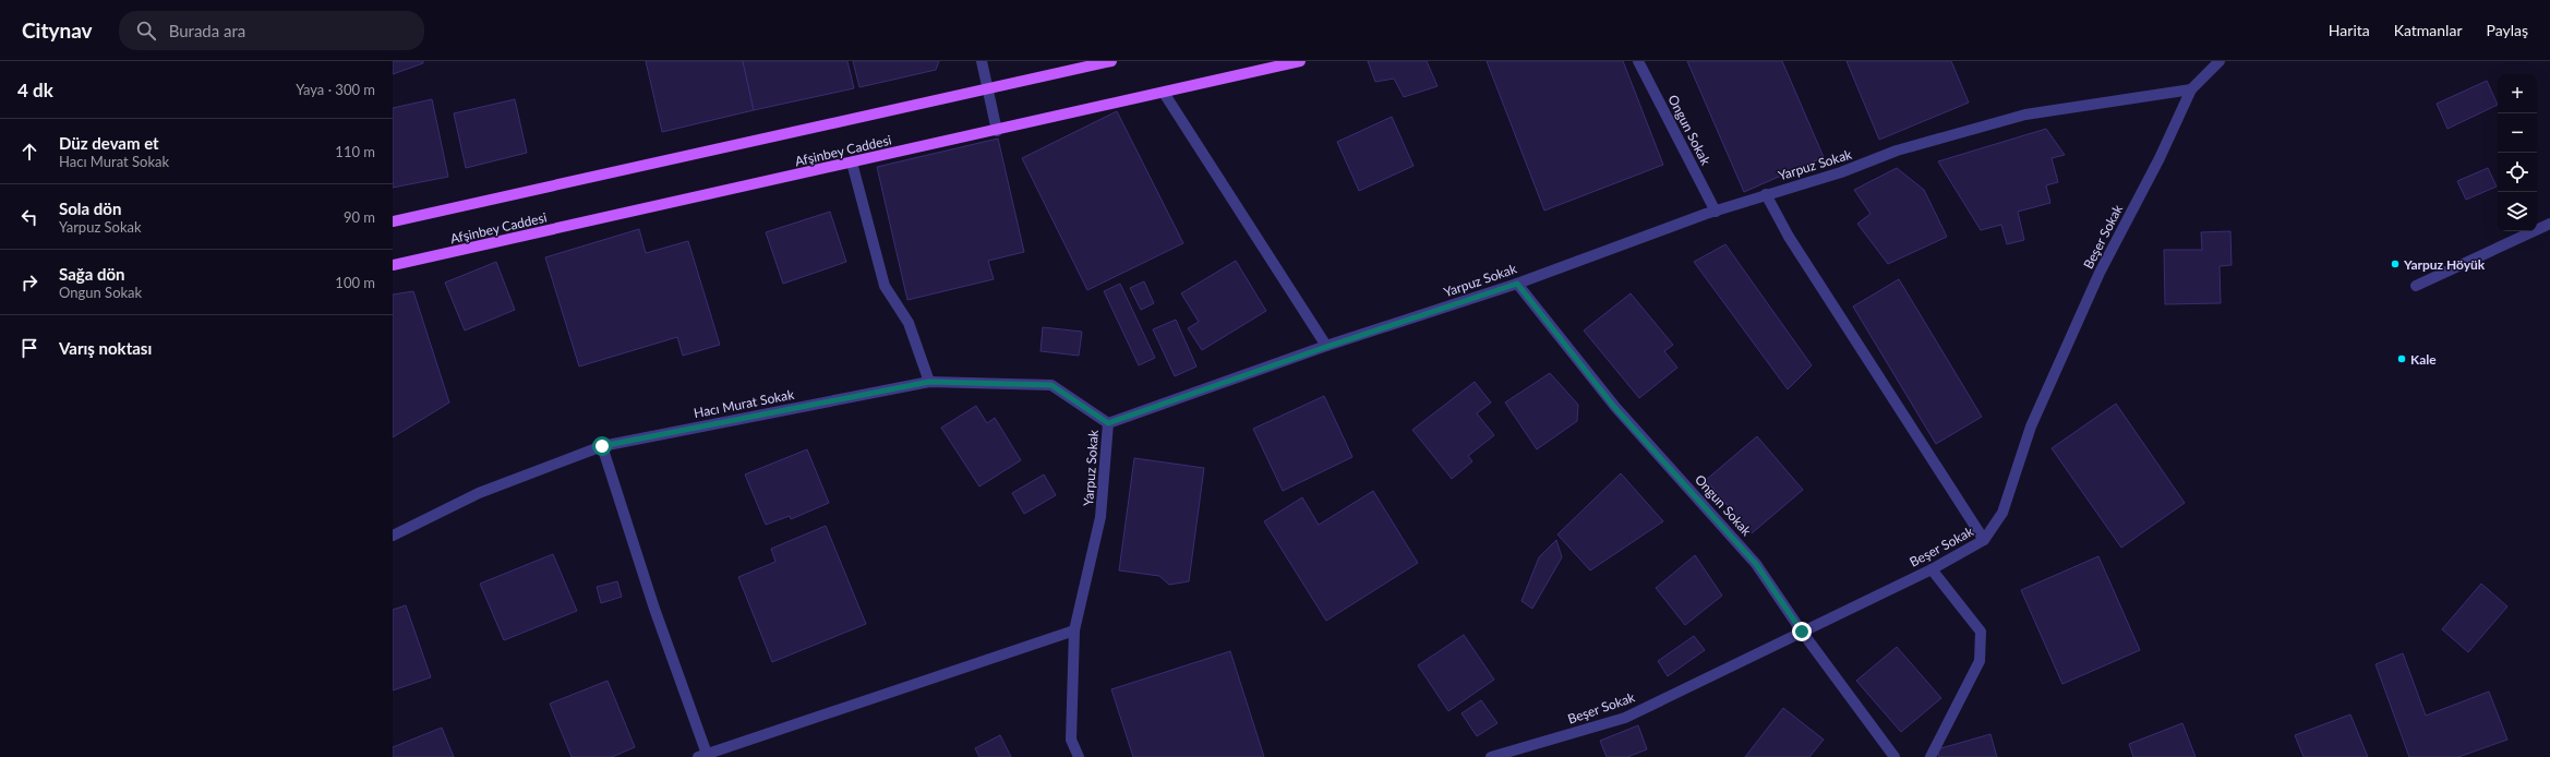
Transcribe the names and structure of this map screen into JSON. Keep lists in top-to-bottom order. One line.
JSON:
{"streets":{"main road":["Afşinbey Caddesi"],"street":["Ongun Sokak","Yarpuz Sokak","Beşer Sokak","Hacı Murat Sokak"]},"crossings":[["Ongun Sokak","Yarpuz Sokak"],["Ongun Sokak","Beşer Sokak"],["Yarpuz Sokak","Beşer Sokak"],["Yarpuz Sokak","Hacı Murat Sokak"]],"places":["Yarpuz Höyük","Kale"],"page":{"header":"Citynav","search":"Burada ara","nav":["Harita","Katmanlar","Paylaş"],"heading":["4 dk","Yaya · 300 m"],"map_buttons":["+","−"],"list":[["Düz devam et","Hacı Murat Sokak","110 m"],["Sola dön","Yarpuz Sokak","90 m"],["Sağa dön","Ongun Sokak","100 m"],"Varış noktası"]}}
